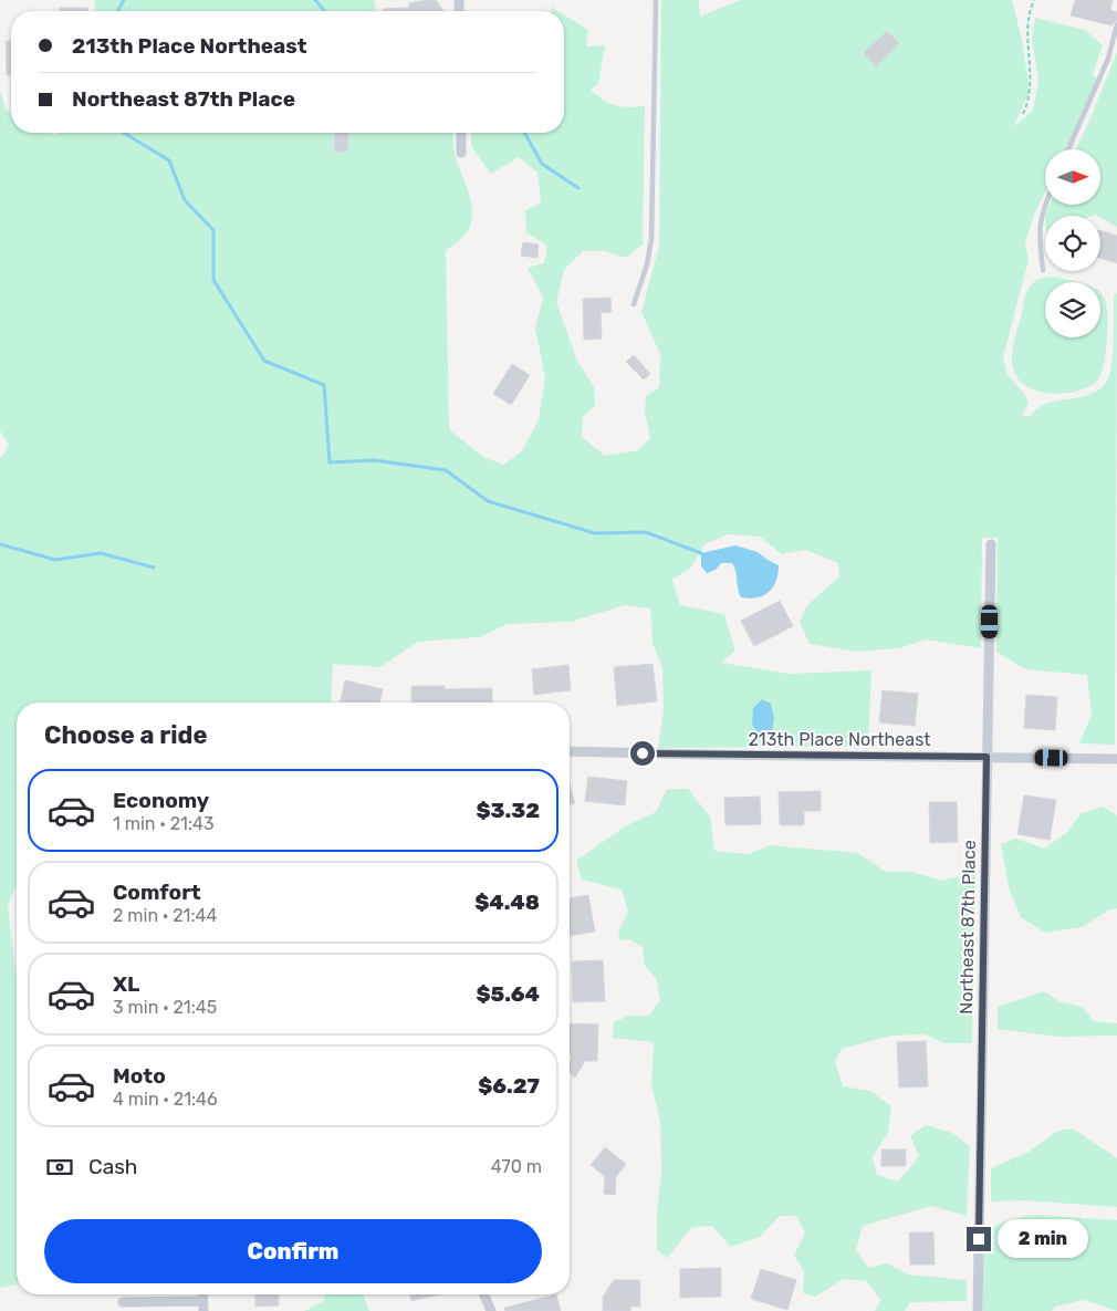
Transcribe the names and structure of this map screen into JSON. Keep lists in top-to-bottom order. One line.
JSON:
{"streets":{"street":["213th Place Northeast","Northeast 87th Place"]},"crossings":[["213th Place Northeast","Northeast 87th Place"]],"north":"right","page":{"banner":["213th Place Northeast","Northeast 87th Place"],"heading":"Choose a ride","list":[{"name":"Economy","note":"1 min · 21:43","value":"$3.32"},{"name":"Comfort","note":"2 min · 21:44","value":"$4.48"},{"name":"XL","note":"3 min · 21:45","value":"$5.64"},{"name":"Moto","note":"4 min · 21:46","value":"$6.27"}],"pay":["Cash","470 m"],"buttons":"Confirm","bubble":"2 min"}}
